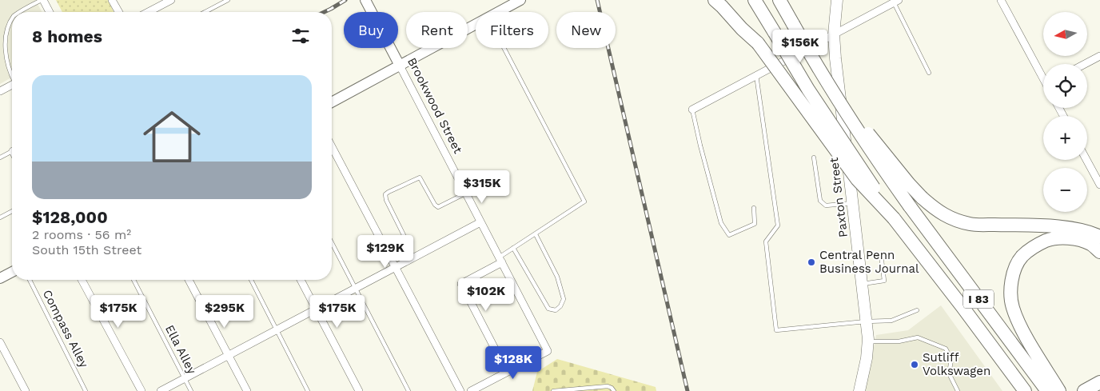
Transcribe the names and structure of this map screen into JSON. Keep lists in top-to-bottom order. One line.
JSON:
{"streets":{"highway":["I 83"],"main road":["Brookwood Street","Paxton Street"],"lane":["Compass Alley","Ella Alley"]},"places":["Central Penn Business Journal","Sutliff Volkswagen"],"north":"left","page":{"map_buttons":["+","−"],"chip":["Buy","Rent","Filters","New"],"heading":"8 homes","price":["$156K","$315K","$129K","$102K","$175K","$295K","$175K","$128K"],"list":[{"name":"$128,000","note":"2 rooms · 56 m² · South 15th Street"}]}}
